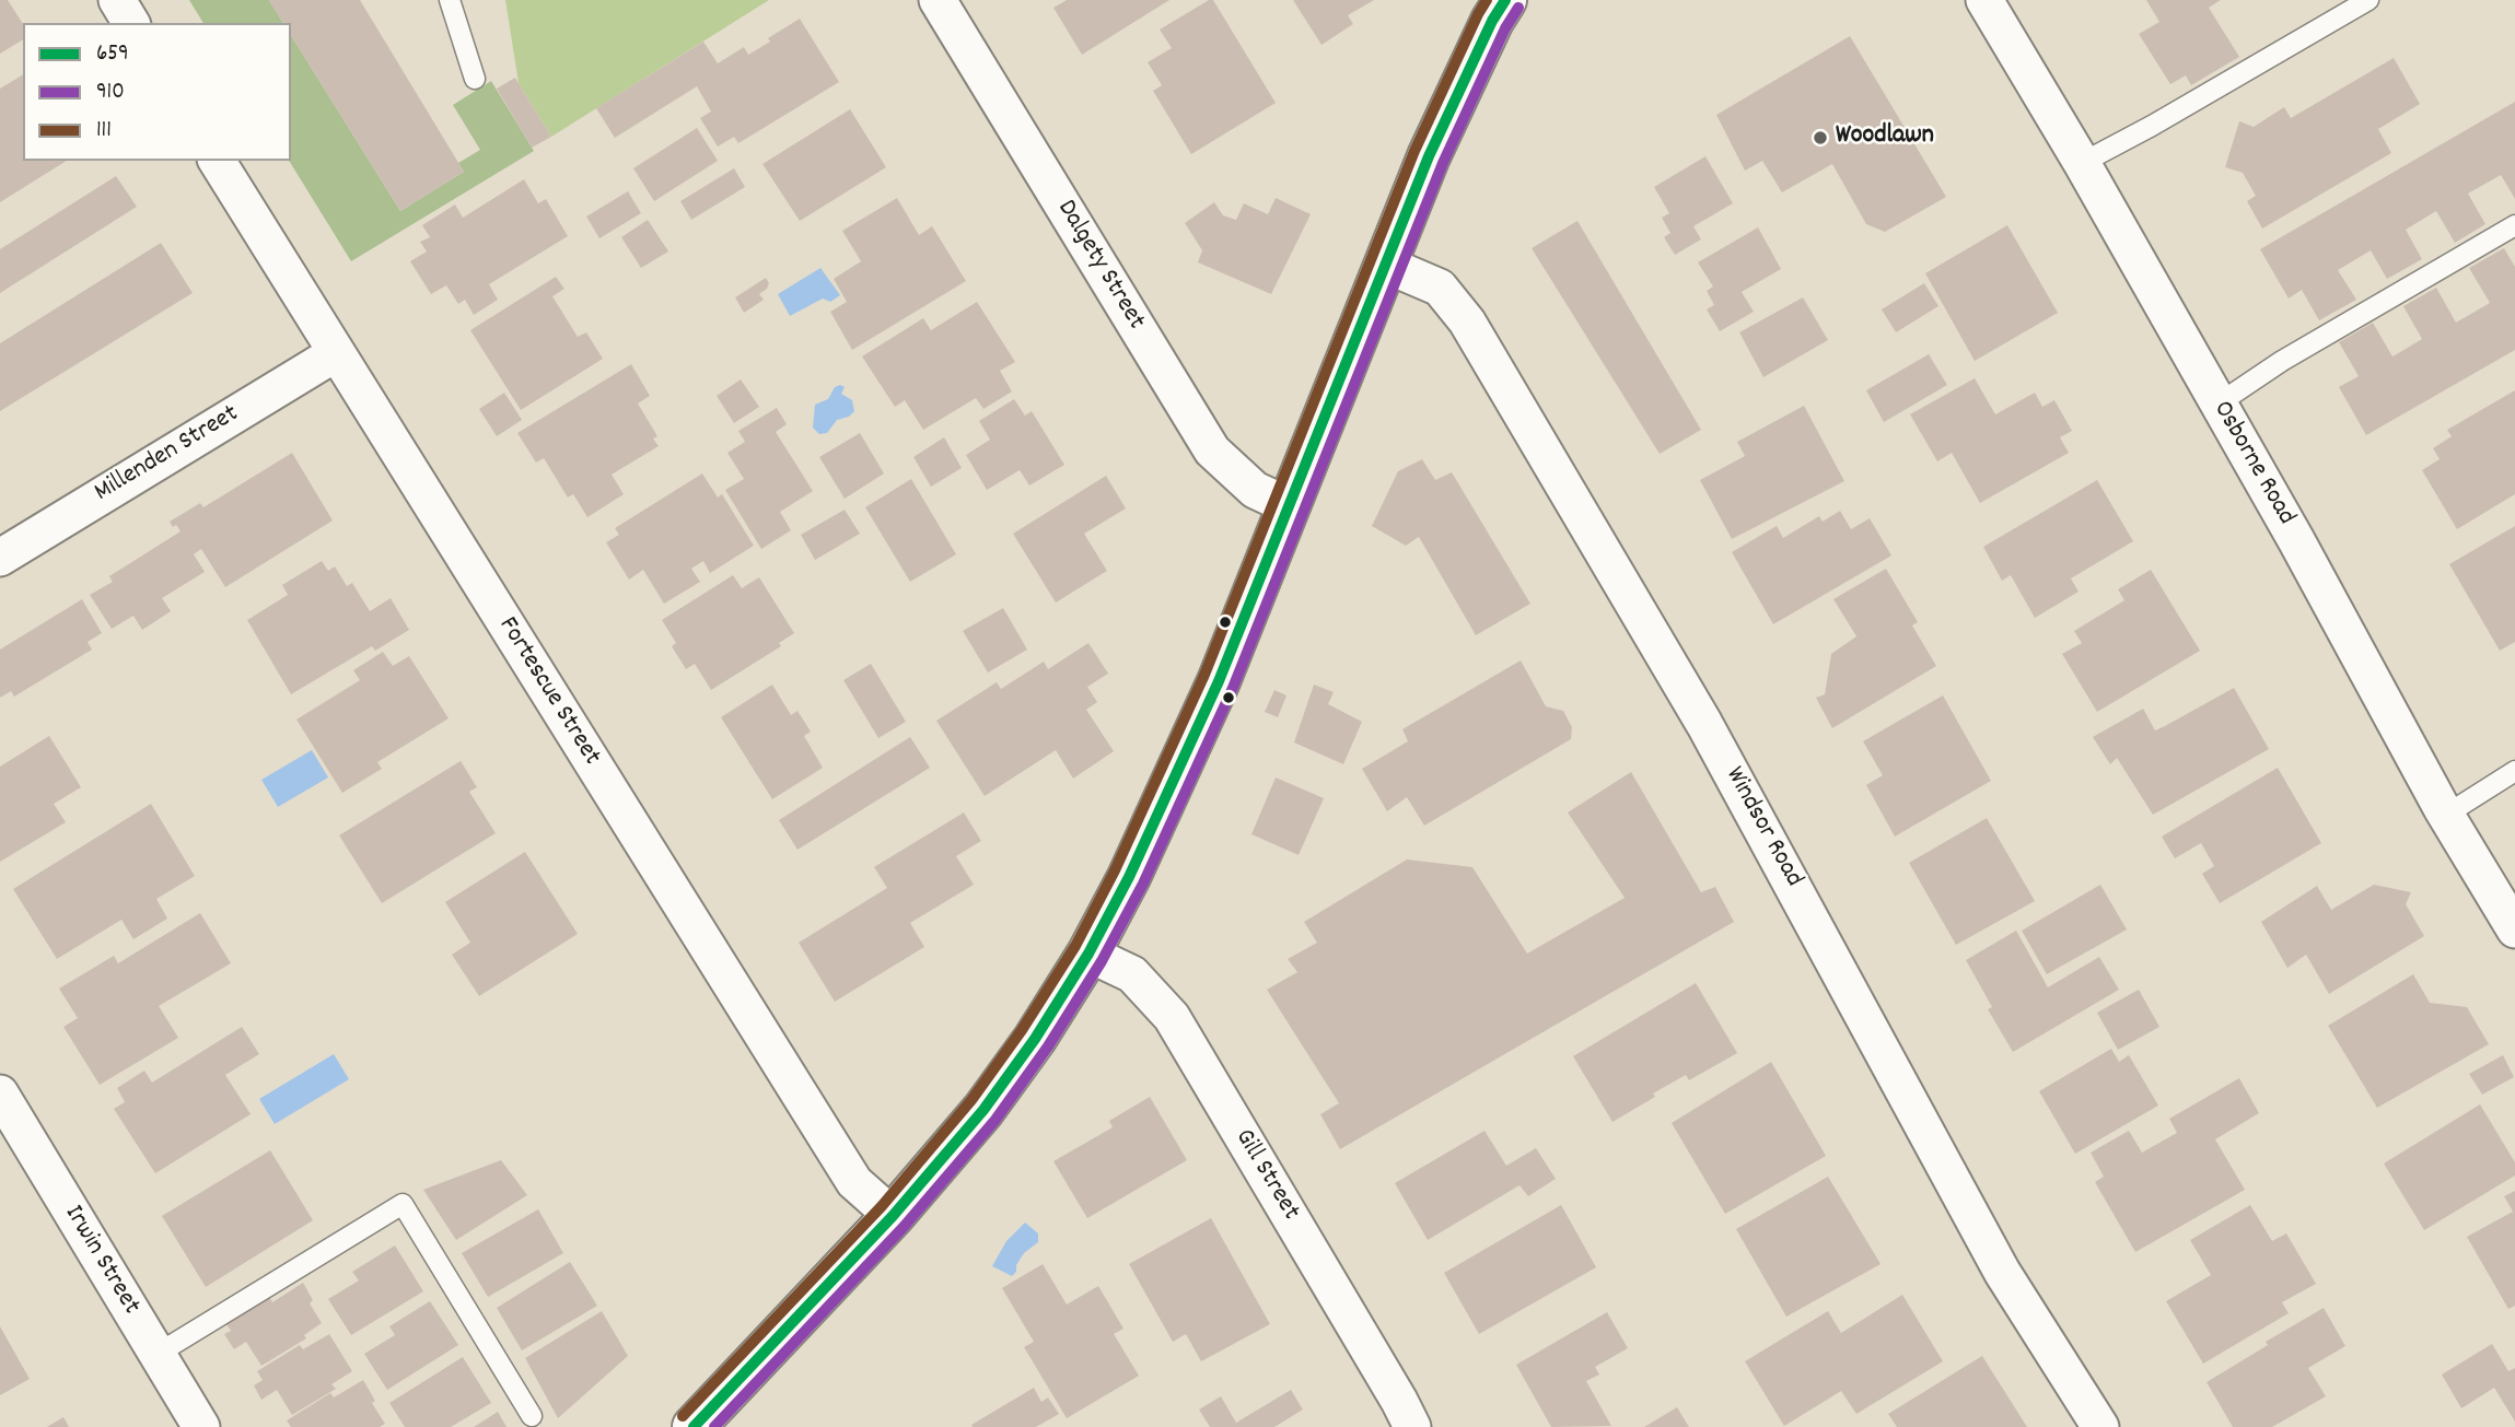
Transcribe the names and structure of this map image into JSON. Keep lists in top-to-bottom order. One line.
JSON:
{"streets":{"street":["Dalgety Street","Millenden Street","Osborne Road","Fortescue Street","Windsor Road","Gill Street","Irwin Street"]},"crossings":[["Millenden Street","Fortescue Street"]],"places":["Woodlawn"],"lines":["transit line 659","transit line 111","transit line 910"],"legend":["659","910","111"]}
